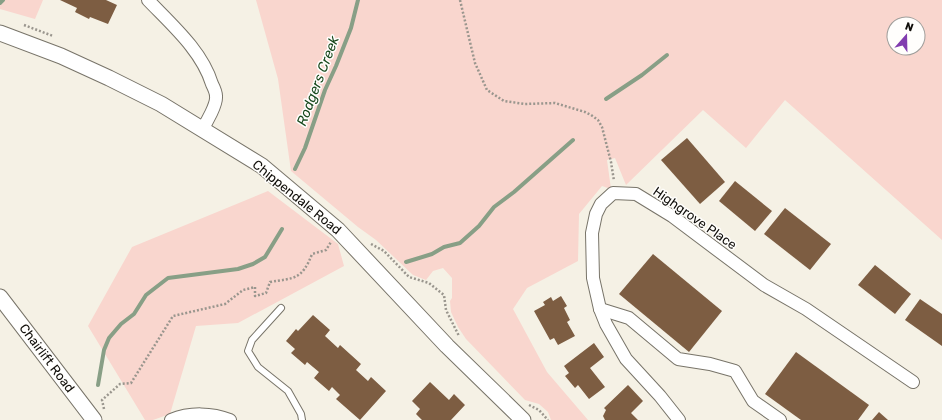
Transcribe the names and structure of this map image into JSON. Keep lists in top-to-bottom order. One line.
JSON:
{"streets":{"street":["Chippendale Road","Highgrove Place","Chairlift Road"]},"water":["Rodgers Creek"],"north":"top"}
